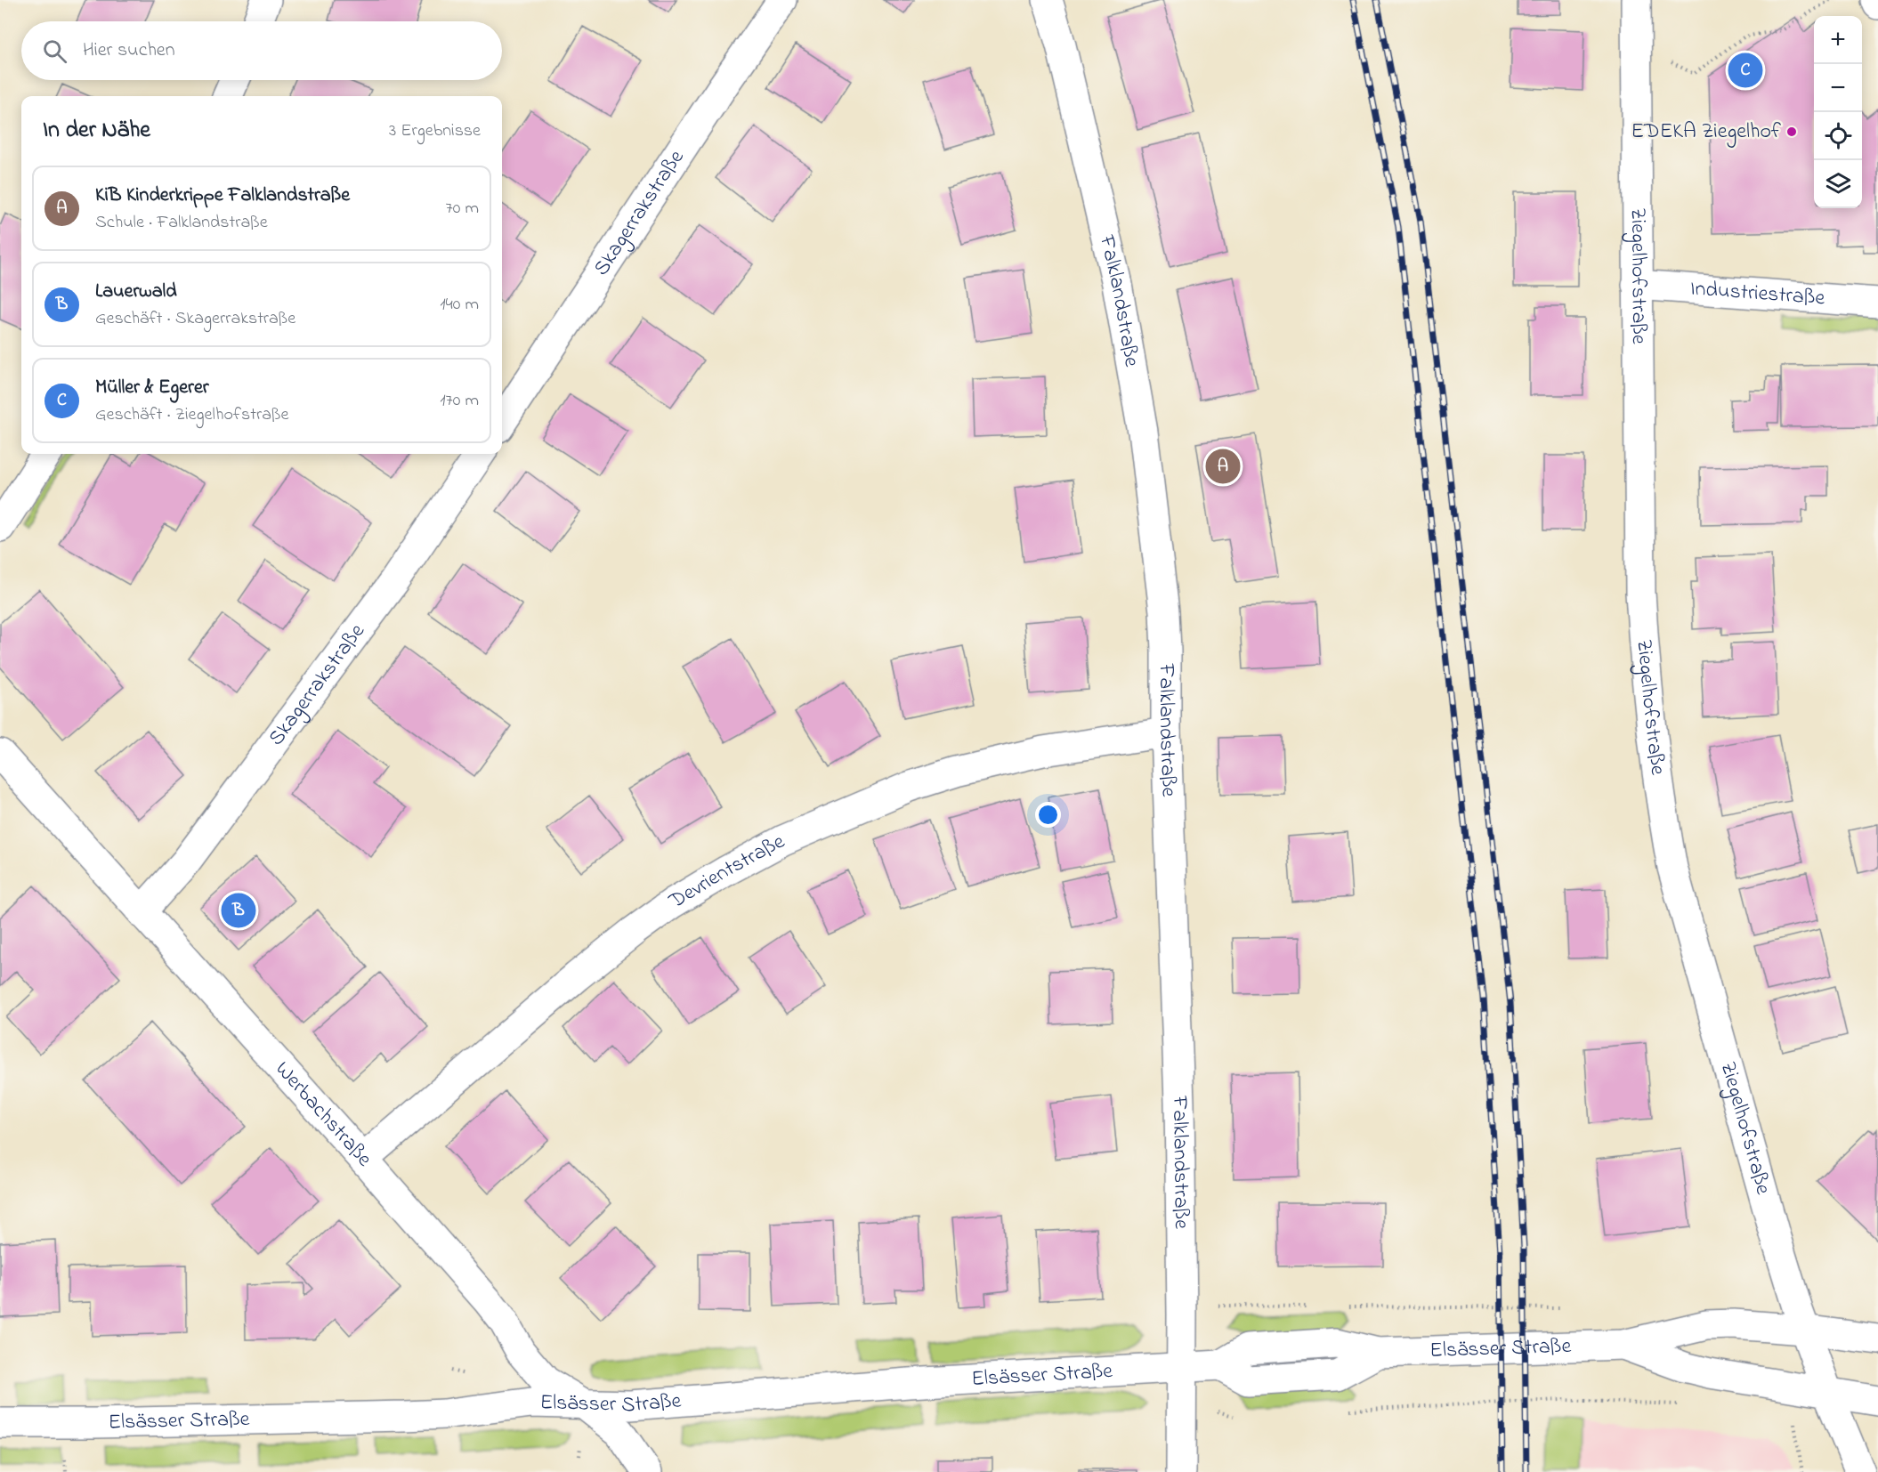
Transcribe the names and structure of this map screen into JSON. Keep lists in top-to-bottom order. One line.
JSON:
{"streets":{"street":["Skagerrakstraße","Ziegelhofstraße","Industriestraße","Falklandstraße","Devrientstraße","Werbachstraße","Elsässer Straße"]},"crossings":[["Skagerrakstraße","Werbachstraße"],["Ziegelhofstraße","Industriestraße"],["Ziegelhofstraße","Elsässer Straße"],["Falklandstraße","Devrientstraße"],["Falklandstraße","Elsässer Straße"],["Devrientstraße","Werbachstraße"],["Werbachstraße","Elsässer Straße"]],"places":["EDEKA Ziegelhof"],"page":{"map_buttons":["+","−"],"search":"Hier suchen","pins":["C","A","B"],"heading":["In der Nähe","3 Ergebnisse"],"list":[{"mark":"A","name":"KiB Kinderkrippe Falklandstraße","note":"Schule · Falklandstraße","value":"70 m"},{"mark":"B","name":"Lauerwald","note":"Geschäft · Skagerrakstraße","value":"140 m"},{"mark":"C","name":"Müller & Egerer","note":"Geschäft · Ziegelhofstraße","value":"170 m"}]}}
